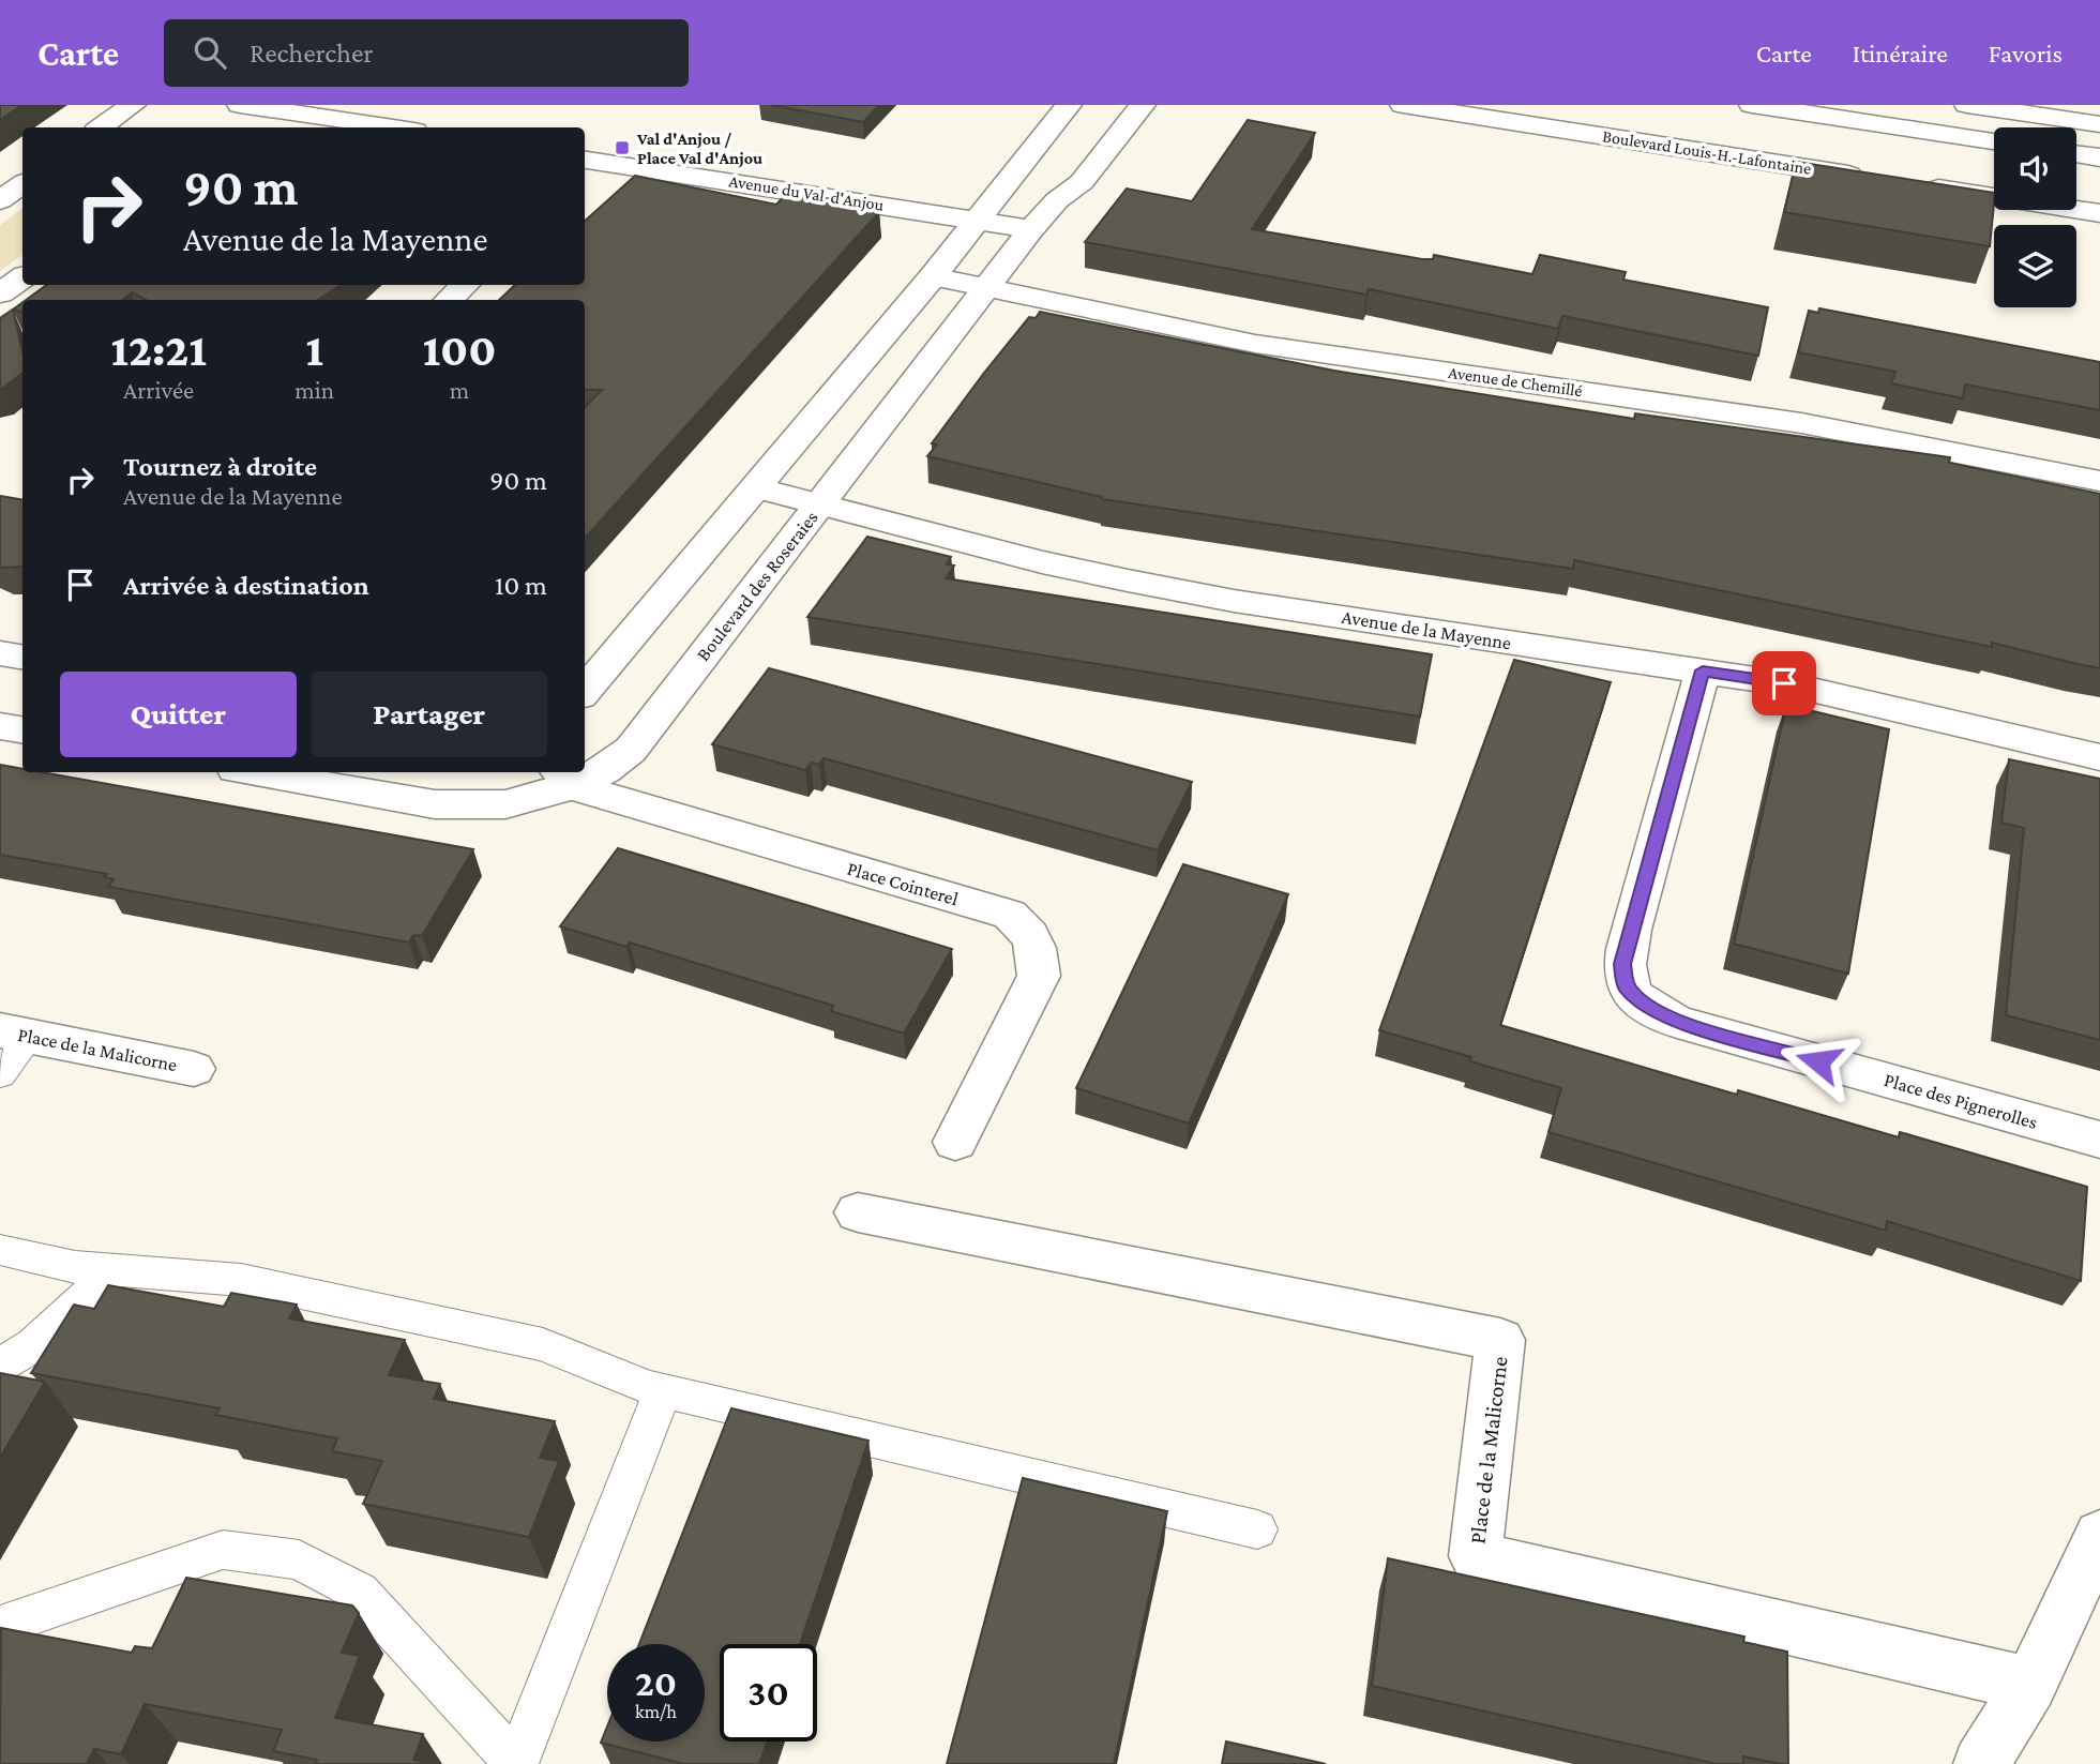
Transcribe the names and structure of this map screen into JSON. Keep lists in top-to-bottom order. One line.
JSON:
{"streets":{"main road":["Boulevard Louis-H.-Lafontaine","Avenue du Val-d'Anjou","Avenue de Chemillé","Boulevard des Roseraies","Avenue de la Mayenne","Place Cointerel","Place de la Malicorne","Place des Pignerolles"]},"crossings":[["Avenue du Val-d'Anjou","Boulevard des Roseraies"],["Avenue de Chemillé","Boulevard des Roseraies"],["Boulevard des Roseraies","Avenue de la Mayenne"],["Boulevard des Roseraies","Place Cointerel"],["Avenue de la Mayenne","Place des Pignerolles"]],"places":{"transit":["Val d'Anjou / Place Val d'Anjou"]},"page":{"header":"Carte","search":"Rechercher","nav":["Carte","Itinéraire","Favoris"],"turn":["90 m","Avenue de la Mayenne"],"eta":["12:21","Arrivée","1","min","100","m"],"list":[{"name":"Tournez à droite","note":"Avenue de la Mayenne","value":"90 m"},{"name":"Arrivée à destination","value":"10 m"}],"buttons":["Quitter","Partager"],"speed":"20 km/h","limit":"30"}}
